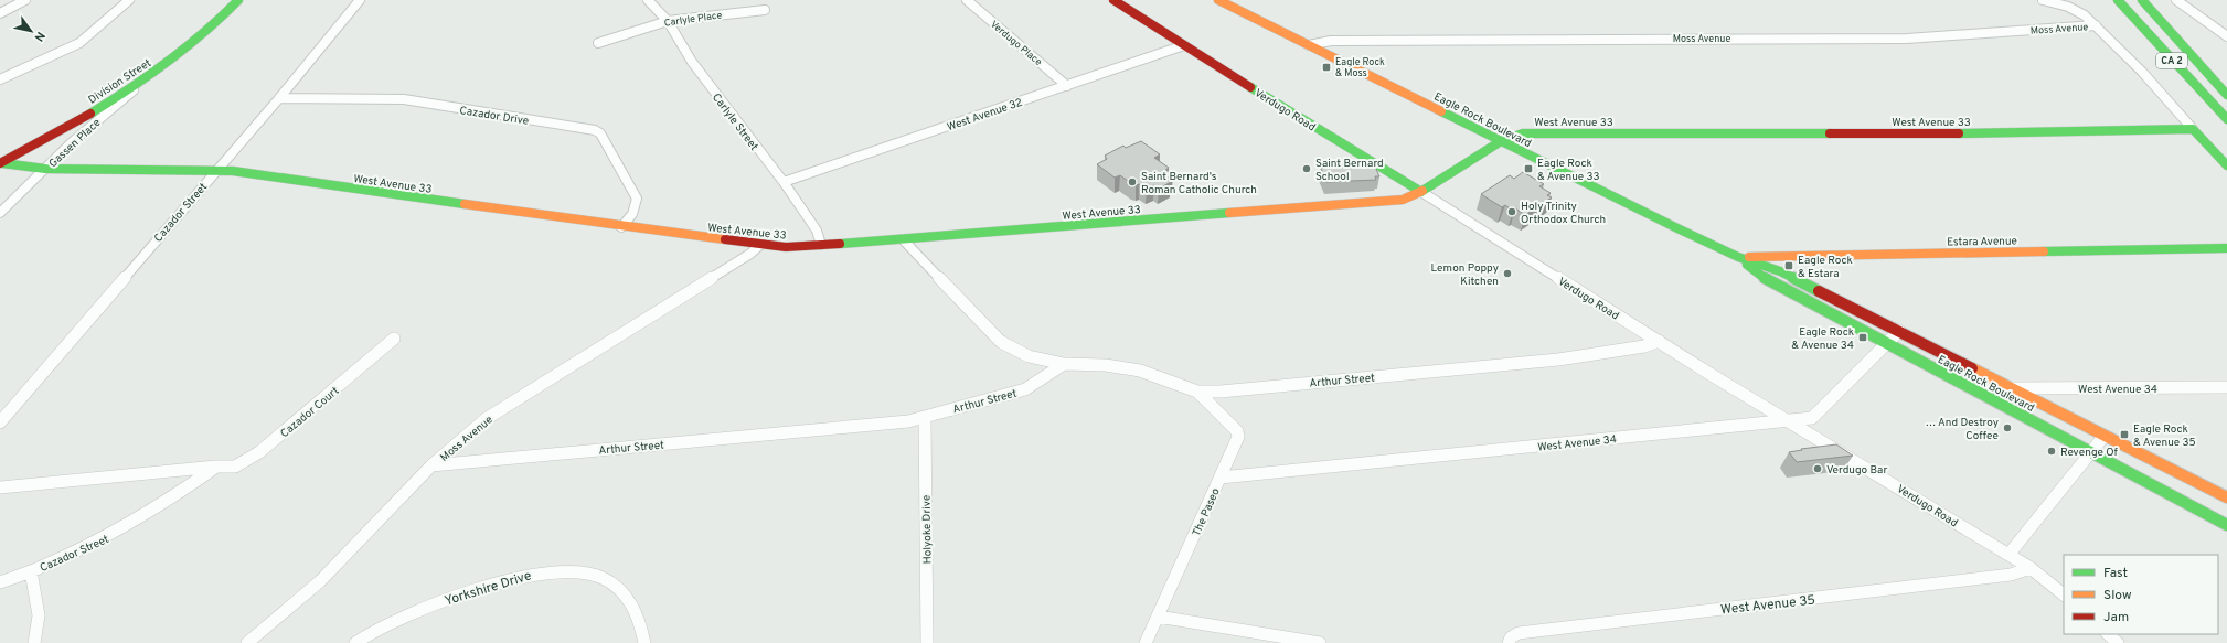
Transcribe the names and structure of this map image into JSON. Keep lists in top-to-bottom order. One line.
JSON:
{"streets":{"main road":["CA 2","Division Street","Verdugo Road","Eagle Rock Boulevard","West Avenue 33","Estara Avenue"],"street":["Carlyle Place","Moss Avenue","Verdugo Place","West Avenue 32","Cazador Drive","Carlyle Street","Gassen Place","Cazador Street","Arthur Street","West Avenue 34","Cazador Court","The Paseo","Holyoke Drive","Yorkshire Drive","West Avenue 35"]},"crossings":[["Carlyle Place","Carlyle Street"],["Moss Avenue","Eagle Rock Boulevard"],["Moss Avenue","West Avenue 33"],["Moss Avenue","Arthur Street"],["Verdugo Place","West Avenue 32"],["Division Street","West Avenue 33"],["Division Street","Gassen Place"],["Verdugo Road","West Avenue 32"],["Verdugo Road","West Avenue 33"],["Verdugo Road","Arthur Street"],["Verdugo Road","West Avenue 34"],["Verdugo Road","West Avenue 35"],["West Avenue 32","Carlyle Street"],["Cazador Drive","West Avenue 33"],["Cazador Drive","Cazador Street"],["Eagle Rock Boulevard","West Avenue 33"],["Eagle Rock Boulevard","Estara Avenue"],["Eagle Rock Boulevard","West Avenue 34"],["Carlyle Street","West Avenue 33"],["West Avenue 33","Gassen Place"],["West Avenue 33","Cazador Street"],["Cazador Street","Cazador Court"],["Arthur Street","The Paseo"],["Arthur Street","Holyoke Drive"],["West Avenue 34","The Paseo"]],"places":{"transit":["Eagle Rock & Moss","Eagle Rock & Avenue 33","Eagle Rock & Estara","Eagle Rock & Avenue 34","Eagle Rock & Avenue 35"],"other":["Saint Bernard School","Saint Bernard's Roman Catholic Church","Holy Trinity Orthodox Church","Lemon Poppy Kitchen","… And Destroy Coffee","Revenge Of","Verdugo Bar"]},"legend":["Fast","Slow","Jam"],"north":"bottom right"}
